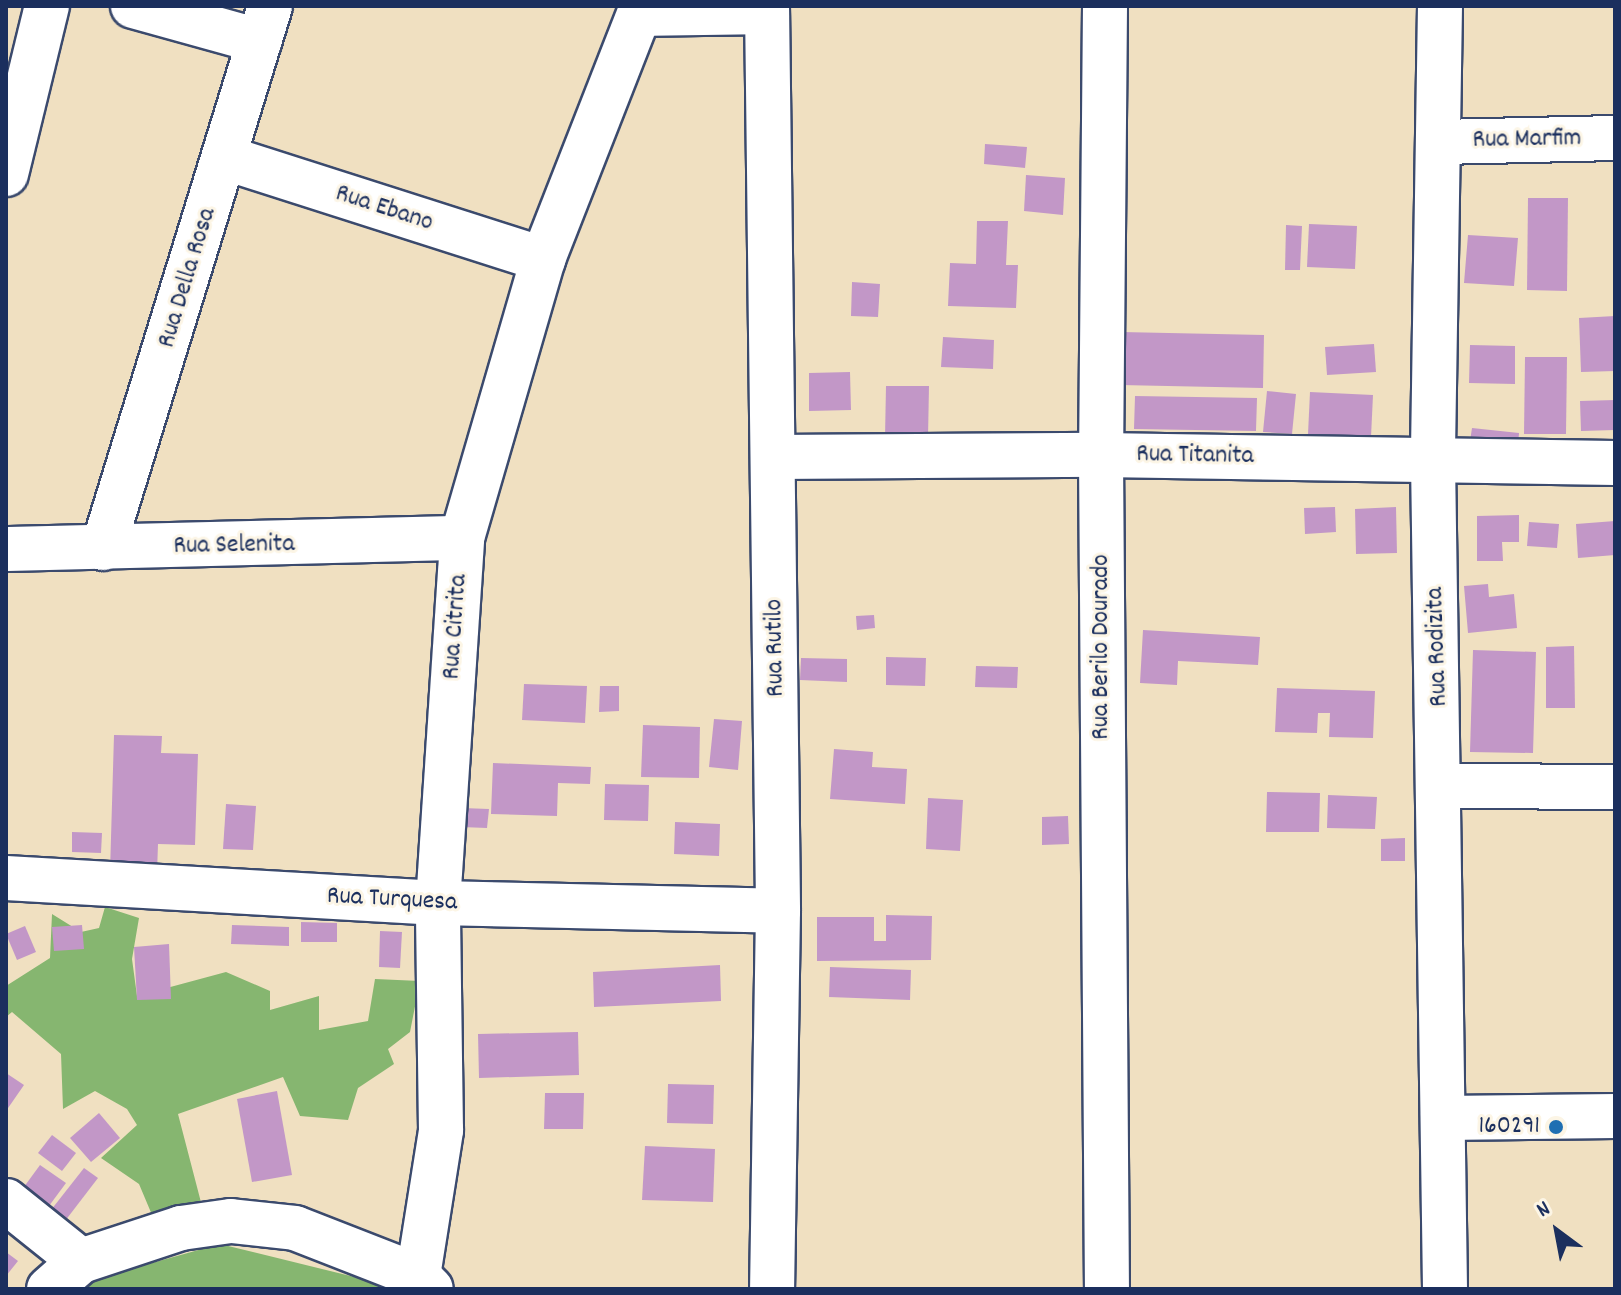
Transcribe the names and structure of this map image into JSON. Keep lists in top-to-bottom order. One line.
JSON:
{"streets":{"street":["Rua Marfim","Rua Ebano","Rua Della Rosa","Rua Titanita","Rua Selenita","Rua Citrita","Rua Berilo Dourado","Rua Rodizita","Rua Rutilo","Rua Turquesa"]},"crossings":[["Rua Marfim","Rua Rodizita"],["Rua Ebano","Rua Della Rosa"],["Rua Ebano","Rua Citrita"],["Rua Della Rosa","Rua Selenita"],["Rua Titanita","Rua Berilo Dourado"],["Rua Titanita","Rua Rodizita"],["Rua Titanita","Rua Rutilo"],["Rua Selenita","Rua Citrita"],["Rua Citrita","Rua Turquesa"],["Rua Rutilo","Rua Turquesa"]],"places":["160291"],"north":"top left"}
